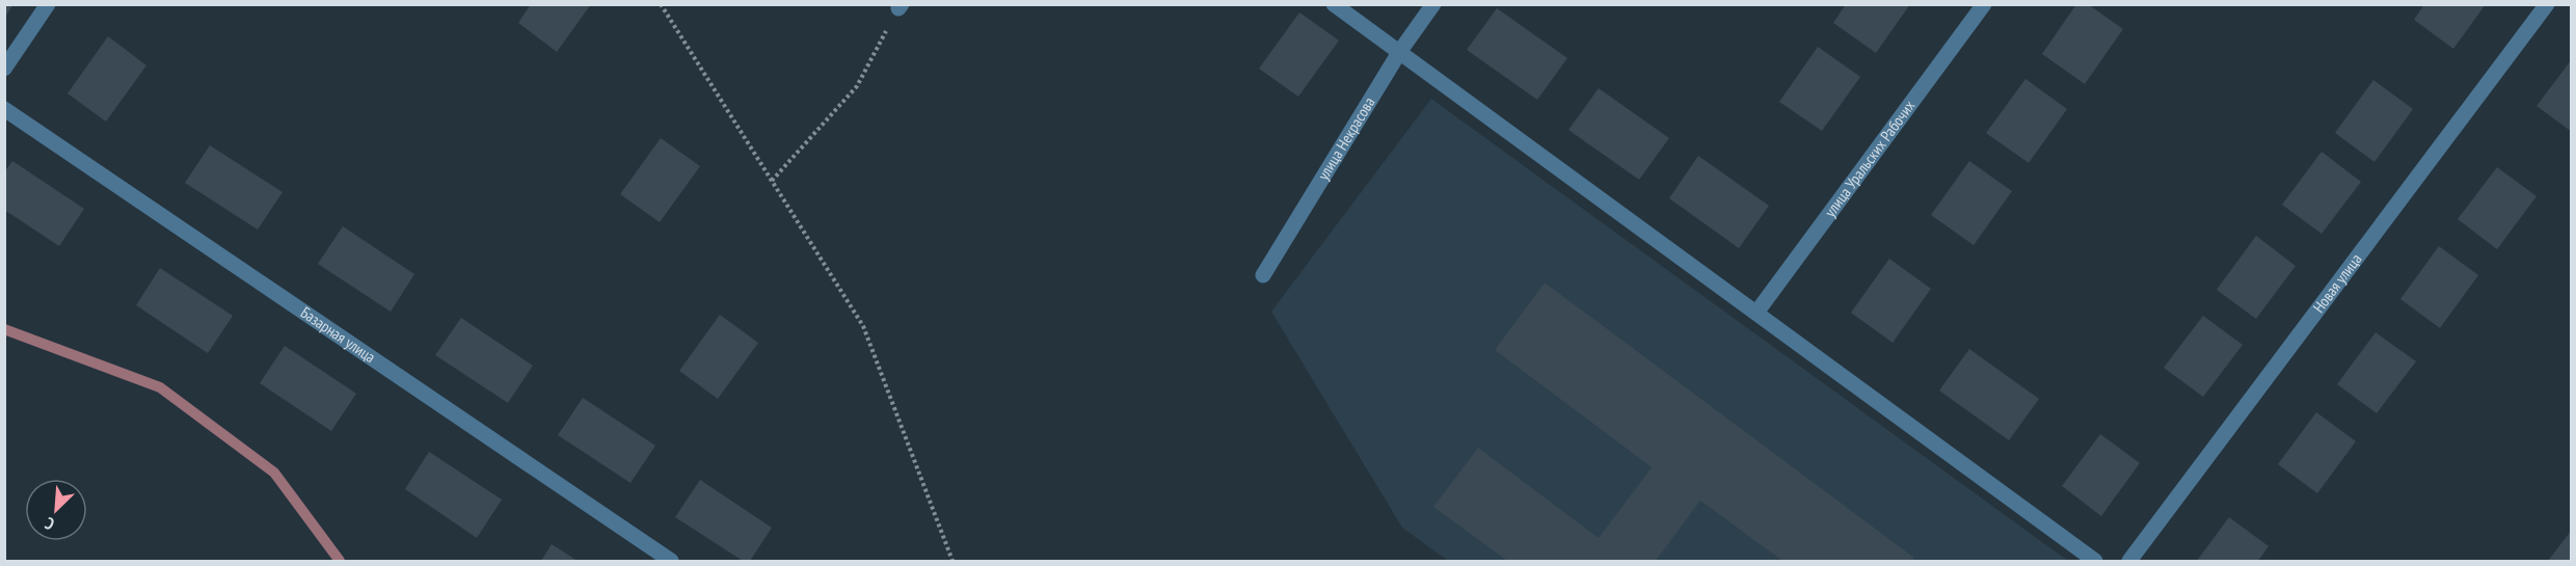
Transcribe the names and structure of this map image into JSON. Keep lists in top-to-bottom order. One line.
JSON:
{"streets":{"street":["улица Некрасова","улица Уральских Рабочих","Новая улица","Базарная улица"]},"north":"bottom left"}
